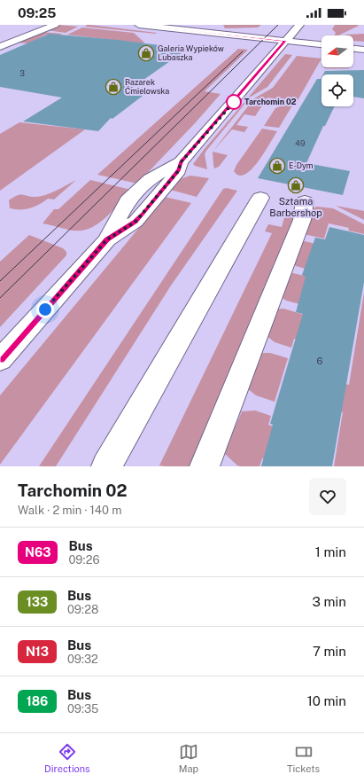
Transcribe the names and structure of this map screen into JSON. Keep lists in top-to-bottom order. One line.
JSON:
{"places":{"shop":["Galeria Wypieków Lubaszka","Bazarek Ćmielowska","E-Dym","Sztama Barbershop"],"other":["Tarchomin 02"]},"lines":["bus line N63"],"house_numbers":["3","49","6"],"north":"left","page":{"status":"09:25","heading":["Tarchomin 02","Walk · 2 min · 140 m"],"list":[{"mark":"N63","name":"Bus","note":"09:26","value":"1 min"},{"mark":"133","name":"Bus","note":"09:28","value":"3 min"},{"mark":"N13","name":"Bus","note":"09:32","value":"7 min"},{"mark":"186","name":"Bus","note":"09:35","value":"10 min"}],"tabs":["Directions","Map","Tickets"]}}
